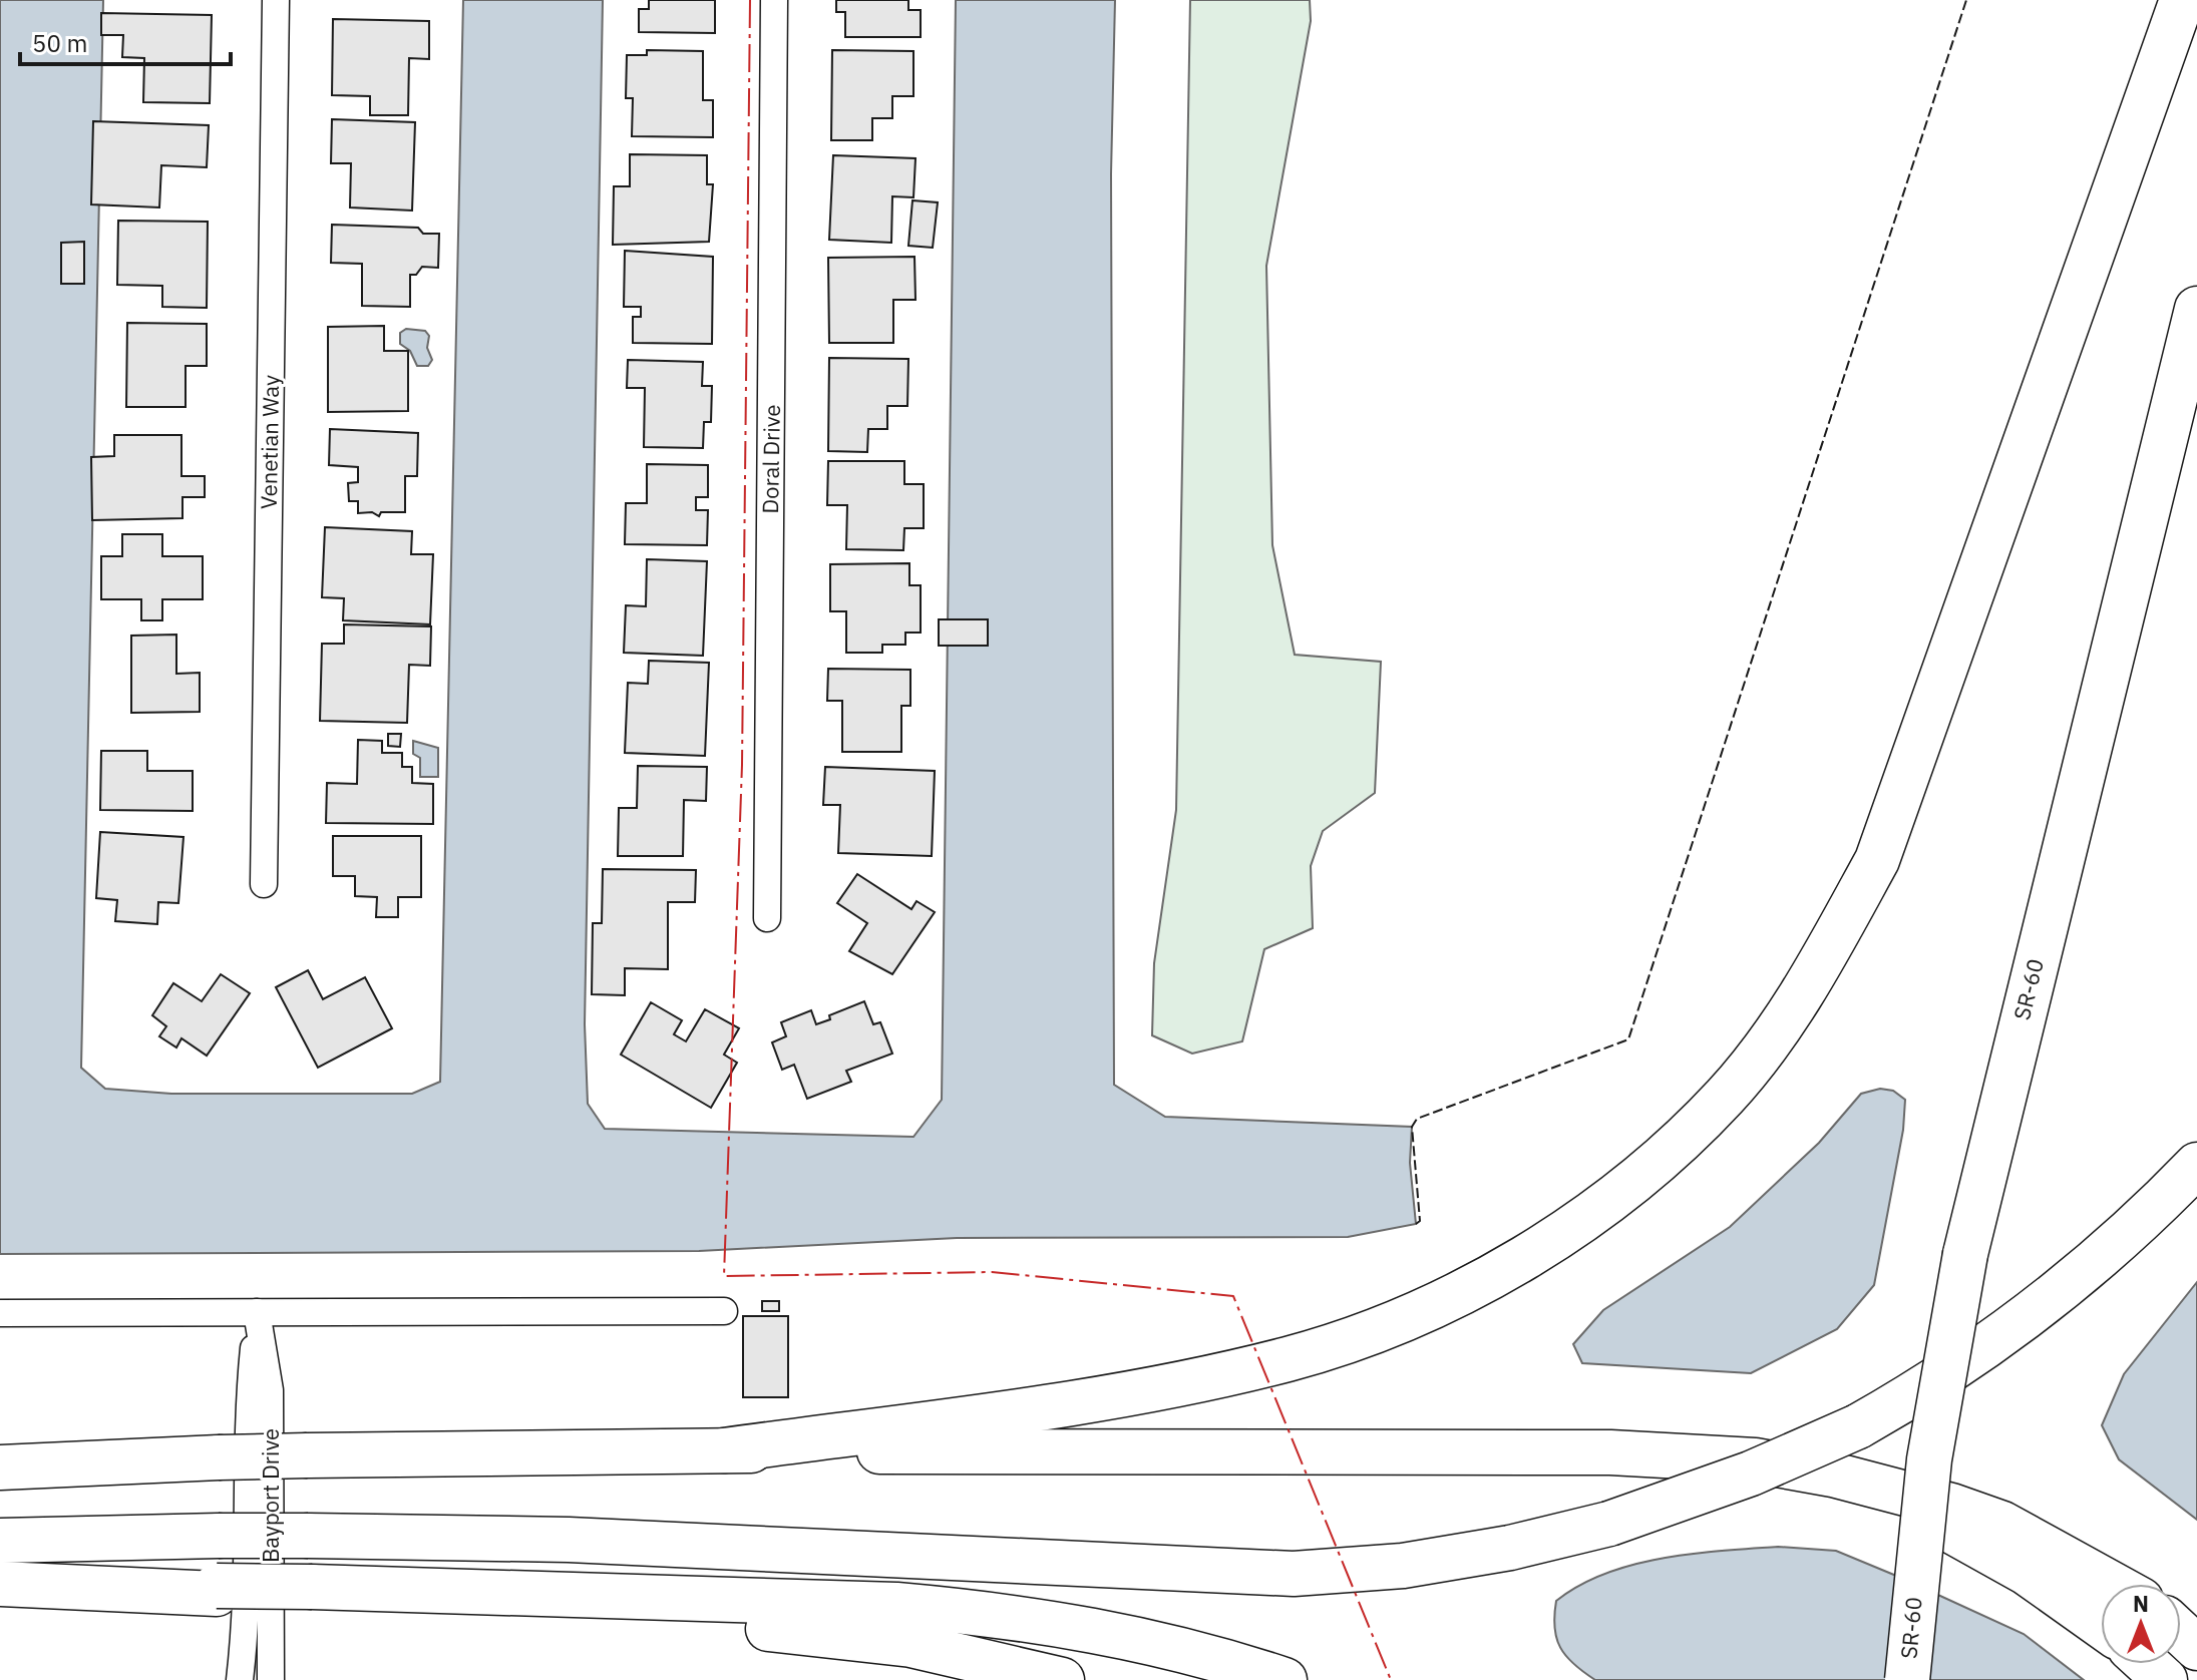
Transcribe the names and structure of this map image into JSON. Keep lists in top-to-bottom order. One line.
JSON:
{"streets":{"highway":["SR-60"],"street":["Venetian Way","Doral Drive","Bayport Drive"]},"scale_bar":"50 m","north":"top"}
